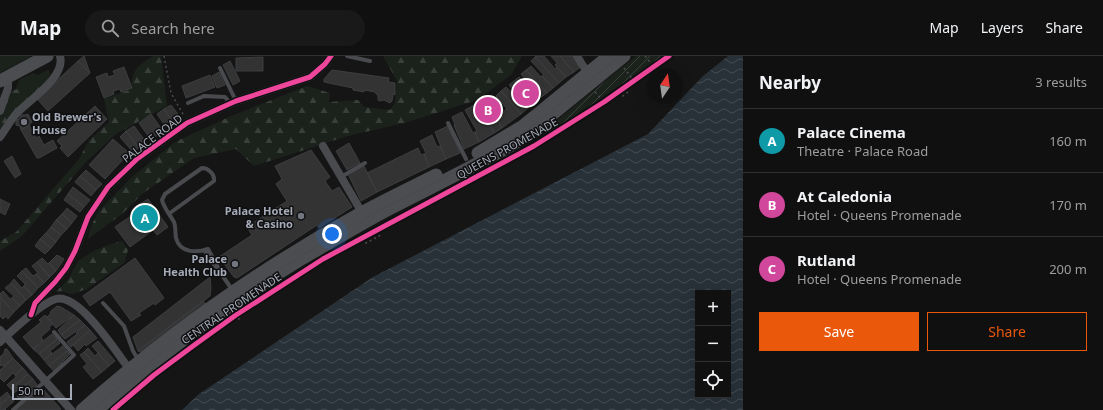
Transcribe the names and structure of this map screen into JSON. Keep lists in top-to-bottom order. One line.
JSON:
{"streets":{"main road":["QUEENS PROMENADE","CENTRAL PROMENADE"],"street":["PALACE ROAD"]},"crossings":[["QUEENS PROMENADE","CENTRAL PROMENADE"]],"places":["Old Brewer's House","Palace Hotel & Casino","Palace Health Club"],"scale_bar":"50 m","north":"top","page":{"header":"Map","search":"Search here","nav":["Map","Layers","Share"],"heading":["Nearby","3 results"],"pins":["C","B","A"],"list":[{"mark":"A","name":"Palace Cinema","note":"Theatre · Palace Road","value":"160 m"},{"mark":"B","name":"At Caledonia","note":"Hotel · Queens Promenade","value":"170 m"},{"mark":"C","name":"Rutland","note":"Hotel · Queens Promenade","value":"200 m"}],"map_buttons":["+","−"],"buttons":["Save","Share"],"scale":"50 m"}}
